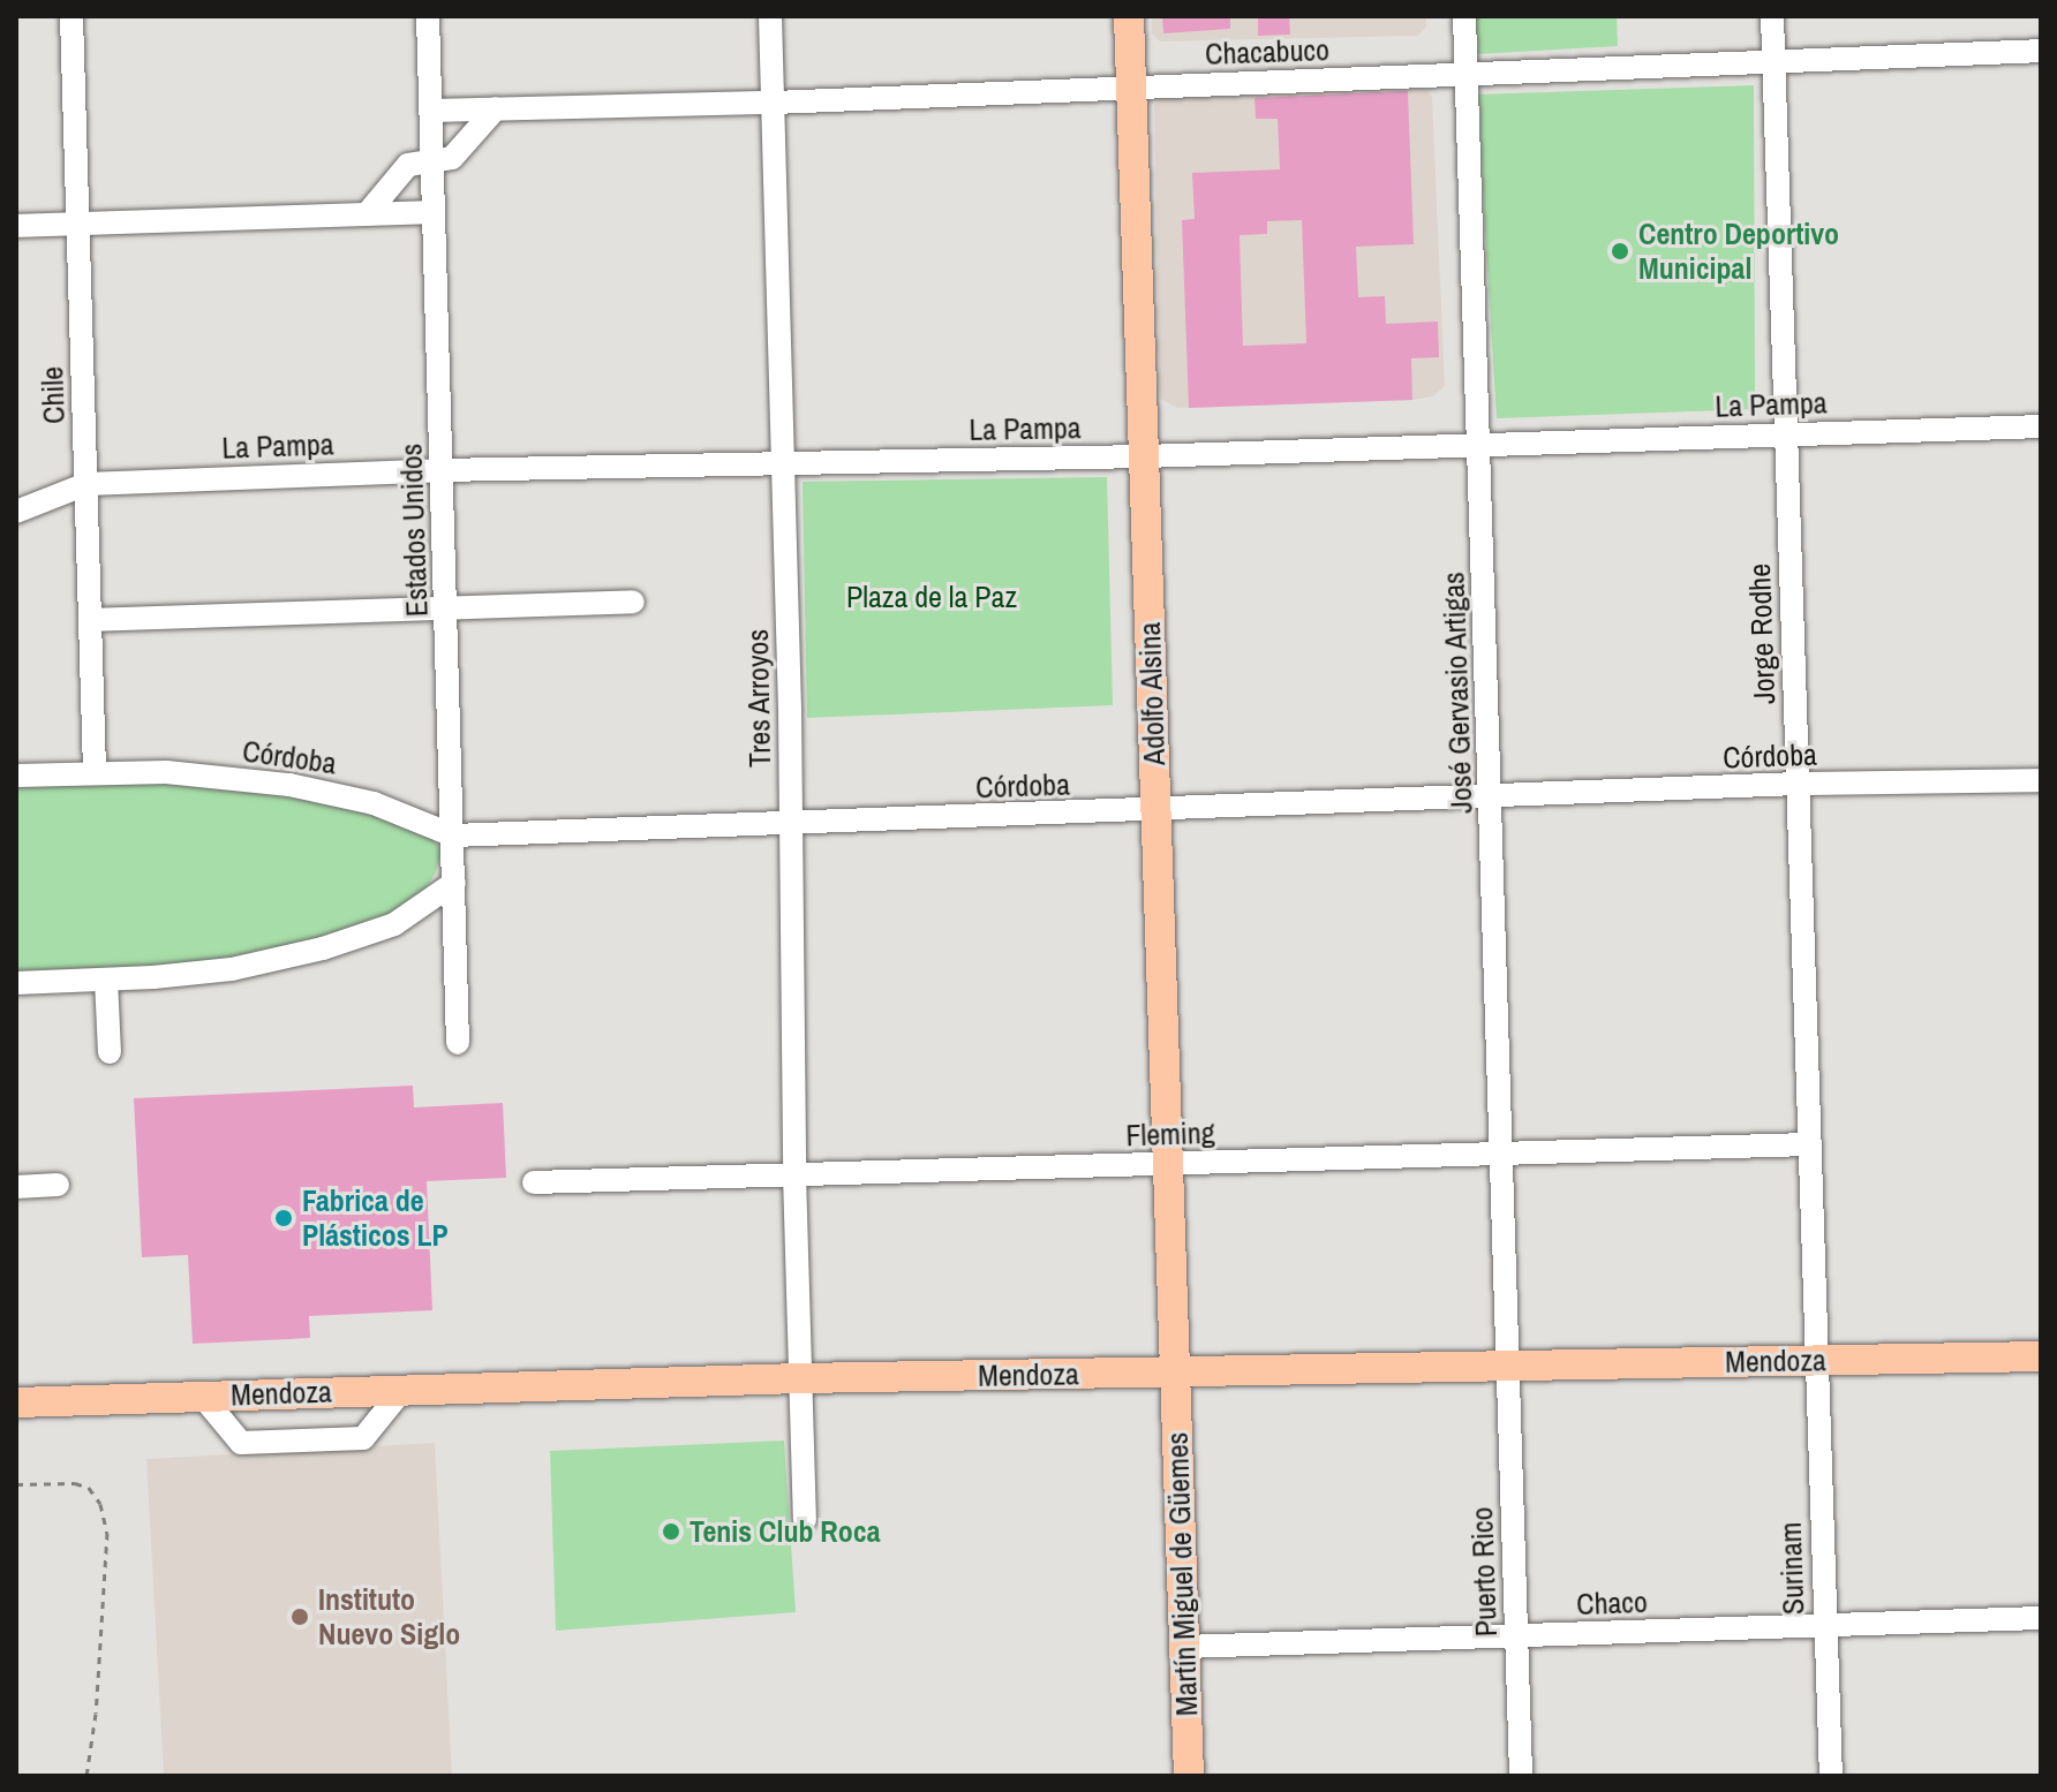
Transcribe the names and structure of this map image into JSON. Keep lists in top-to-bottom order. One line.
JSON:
{"streets":{"main road":["Adolfo Alsina","Mendoza","Martín Miguel de Güemes"],"street":["Chacabuco","Chile","La Pampa","Estados Unidos","Jorge Rodhe","José Gervasio Artigas","Tres Arroyos","Córdoba","Fleming","Surinam","Puerto Rico","Chaco"]},"crossings":[["Chacabuco","Estados Unidos"],["Chacabuco","Jorge Rodhe"],["Chacabuco","José Gervasio Artigas"],["Chacabuco","Adolfo Alsina"],["Chacabuco","Tres Arroyos"],["Chile","La Pampa"],["Chile","Córdoba"],["La Pampa","Estados Unidos"],["La Pampa","Jorge Rodhe"],["La Pampa","José Gervasio Artigas"],["La Pampa","Adolfo Alsina"],["La Pampa","Tres Arroyos"],["Estados Unidos","Córdoba"],["Jorge Rodhe","Córdoba"],["Jorge Rodhe","Fleming"],["Jorge Rodhe","Mendoza"],["Jorge Rodhe","Surinam"],["José Gervasio Artigas","Córdoba"],["José Gervasio Artigas","Fleming"],["José Gervasio Artigas","Mendoza"],["José Gervasio Artigas","Puerto Rico"],["Adolfo Alsina","Córdoba"],["Adolfo Alsina","Fleming"],["Adolfo Alsina","Mendoza"],["Adolfo Alsina","Martín Miguel de Güemes"],["Tres Arroyos","Córdoba"],["Tres Arroyos","Fleming"],["Tres Arroyos","Mendoza"],["Mendoza","Surinam"],["Mendoza","Puerto Rico"],["Mendoza","Martín Miguel de Güemes"],["Surinam","Chaco"],["Puerto Rico","Chaco"],["Martín Miguel de Güemes","Chaco"]],"parks":["Plaza de la Paz"],"places":["Centro Deportivo Municipal","Fabrica de Plásticos LP","Tenis Club Roca","Instituto Nuevo Siglo"]}
